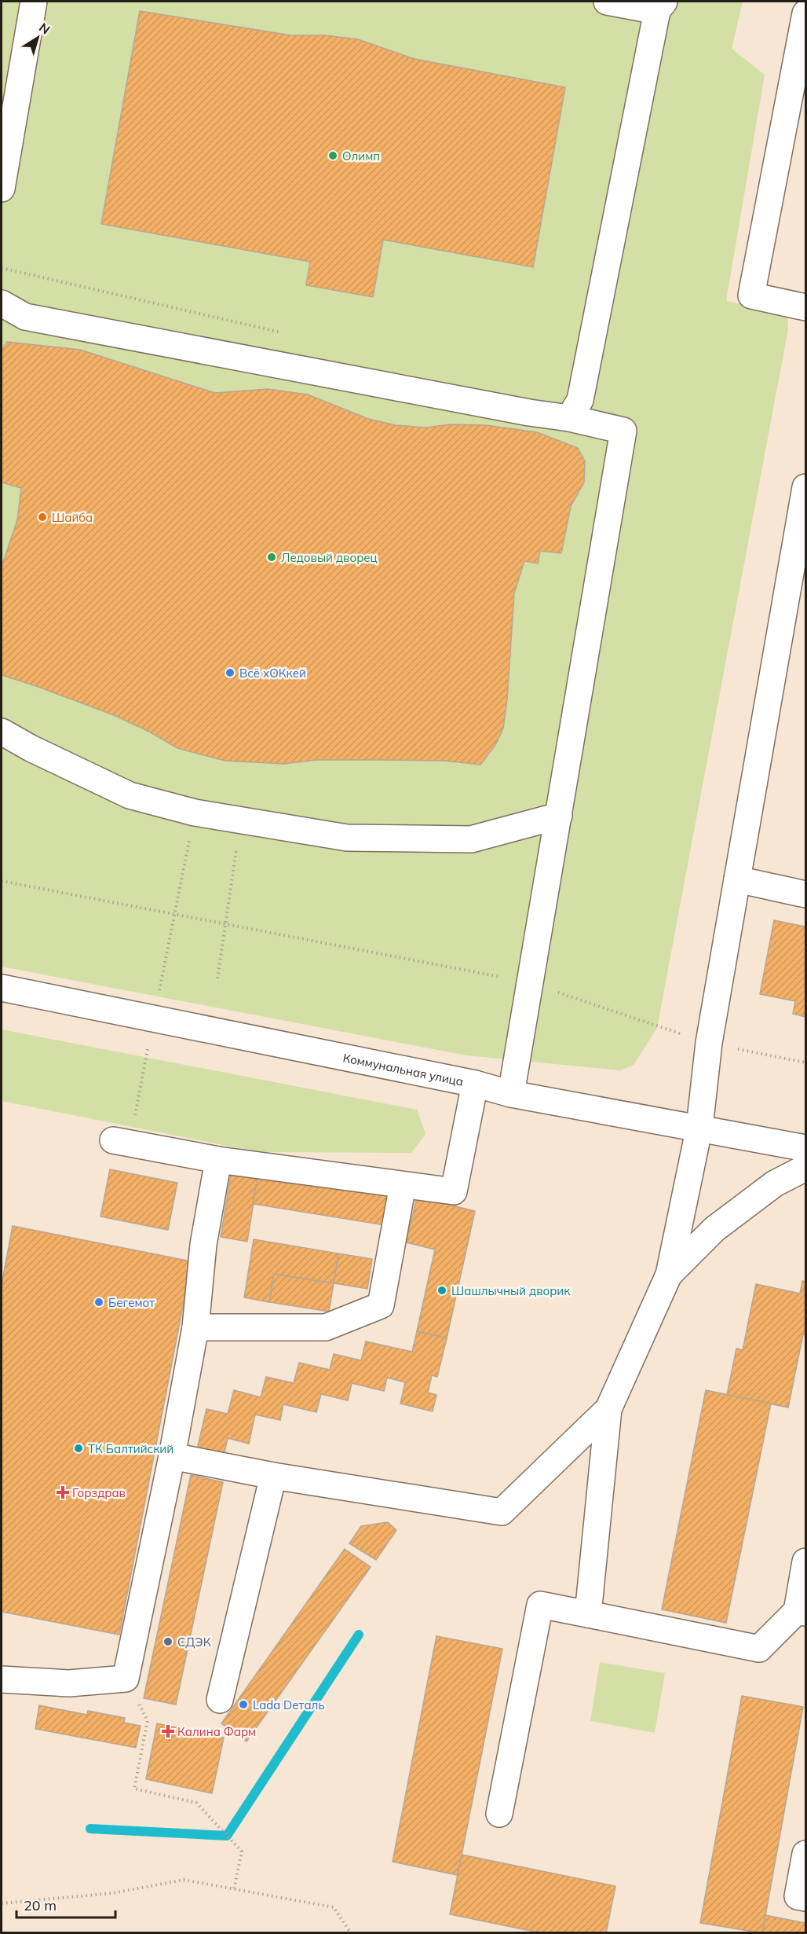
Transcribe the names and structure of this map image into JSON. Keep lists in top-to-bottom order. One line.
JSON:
{"streets":{"street":["Коммунальная улица"]},"places":{"other":["Олимп","Шайба","Ледовый дворец","Всё хОКкей","Шашлычный дворик","Бегемот","ТК Балтийский","СДЭК","Lada Dеталь"],"health":["Горздрав","Калина Фарм"]},"scale_bar":"20 m","north":"top right"}
